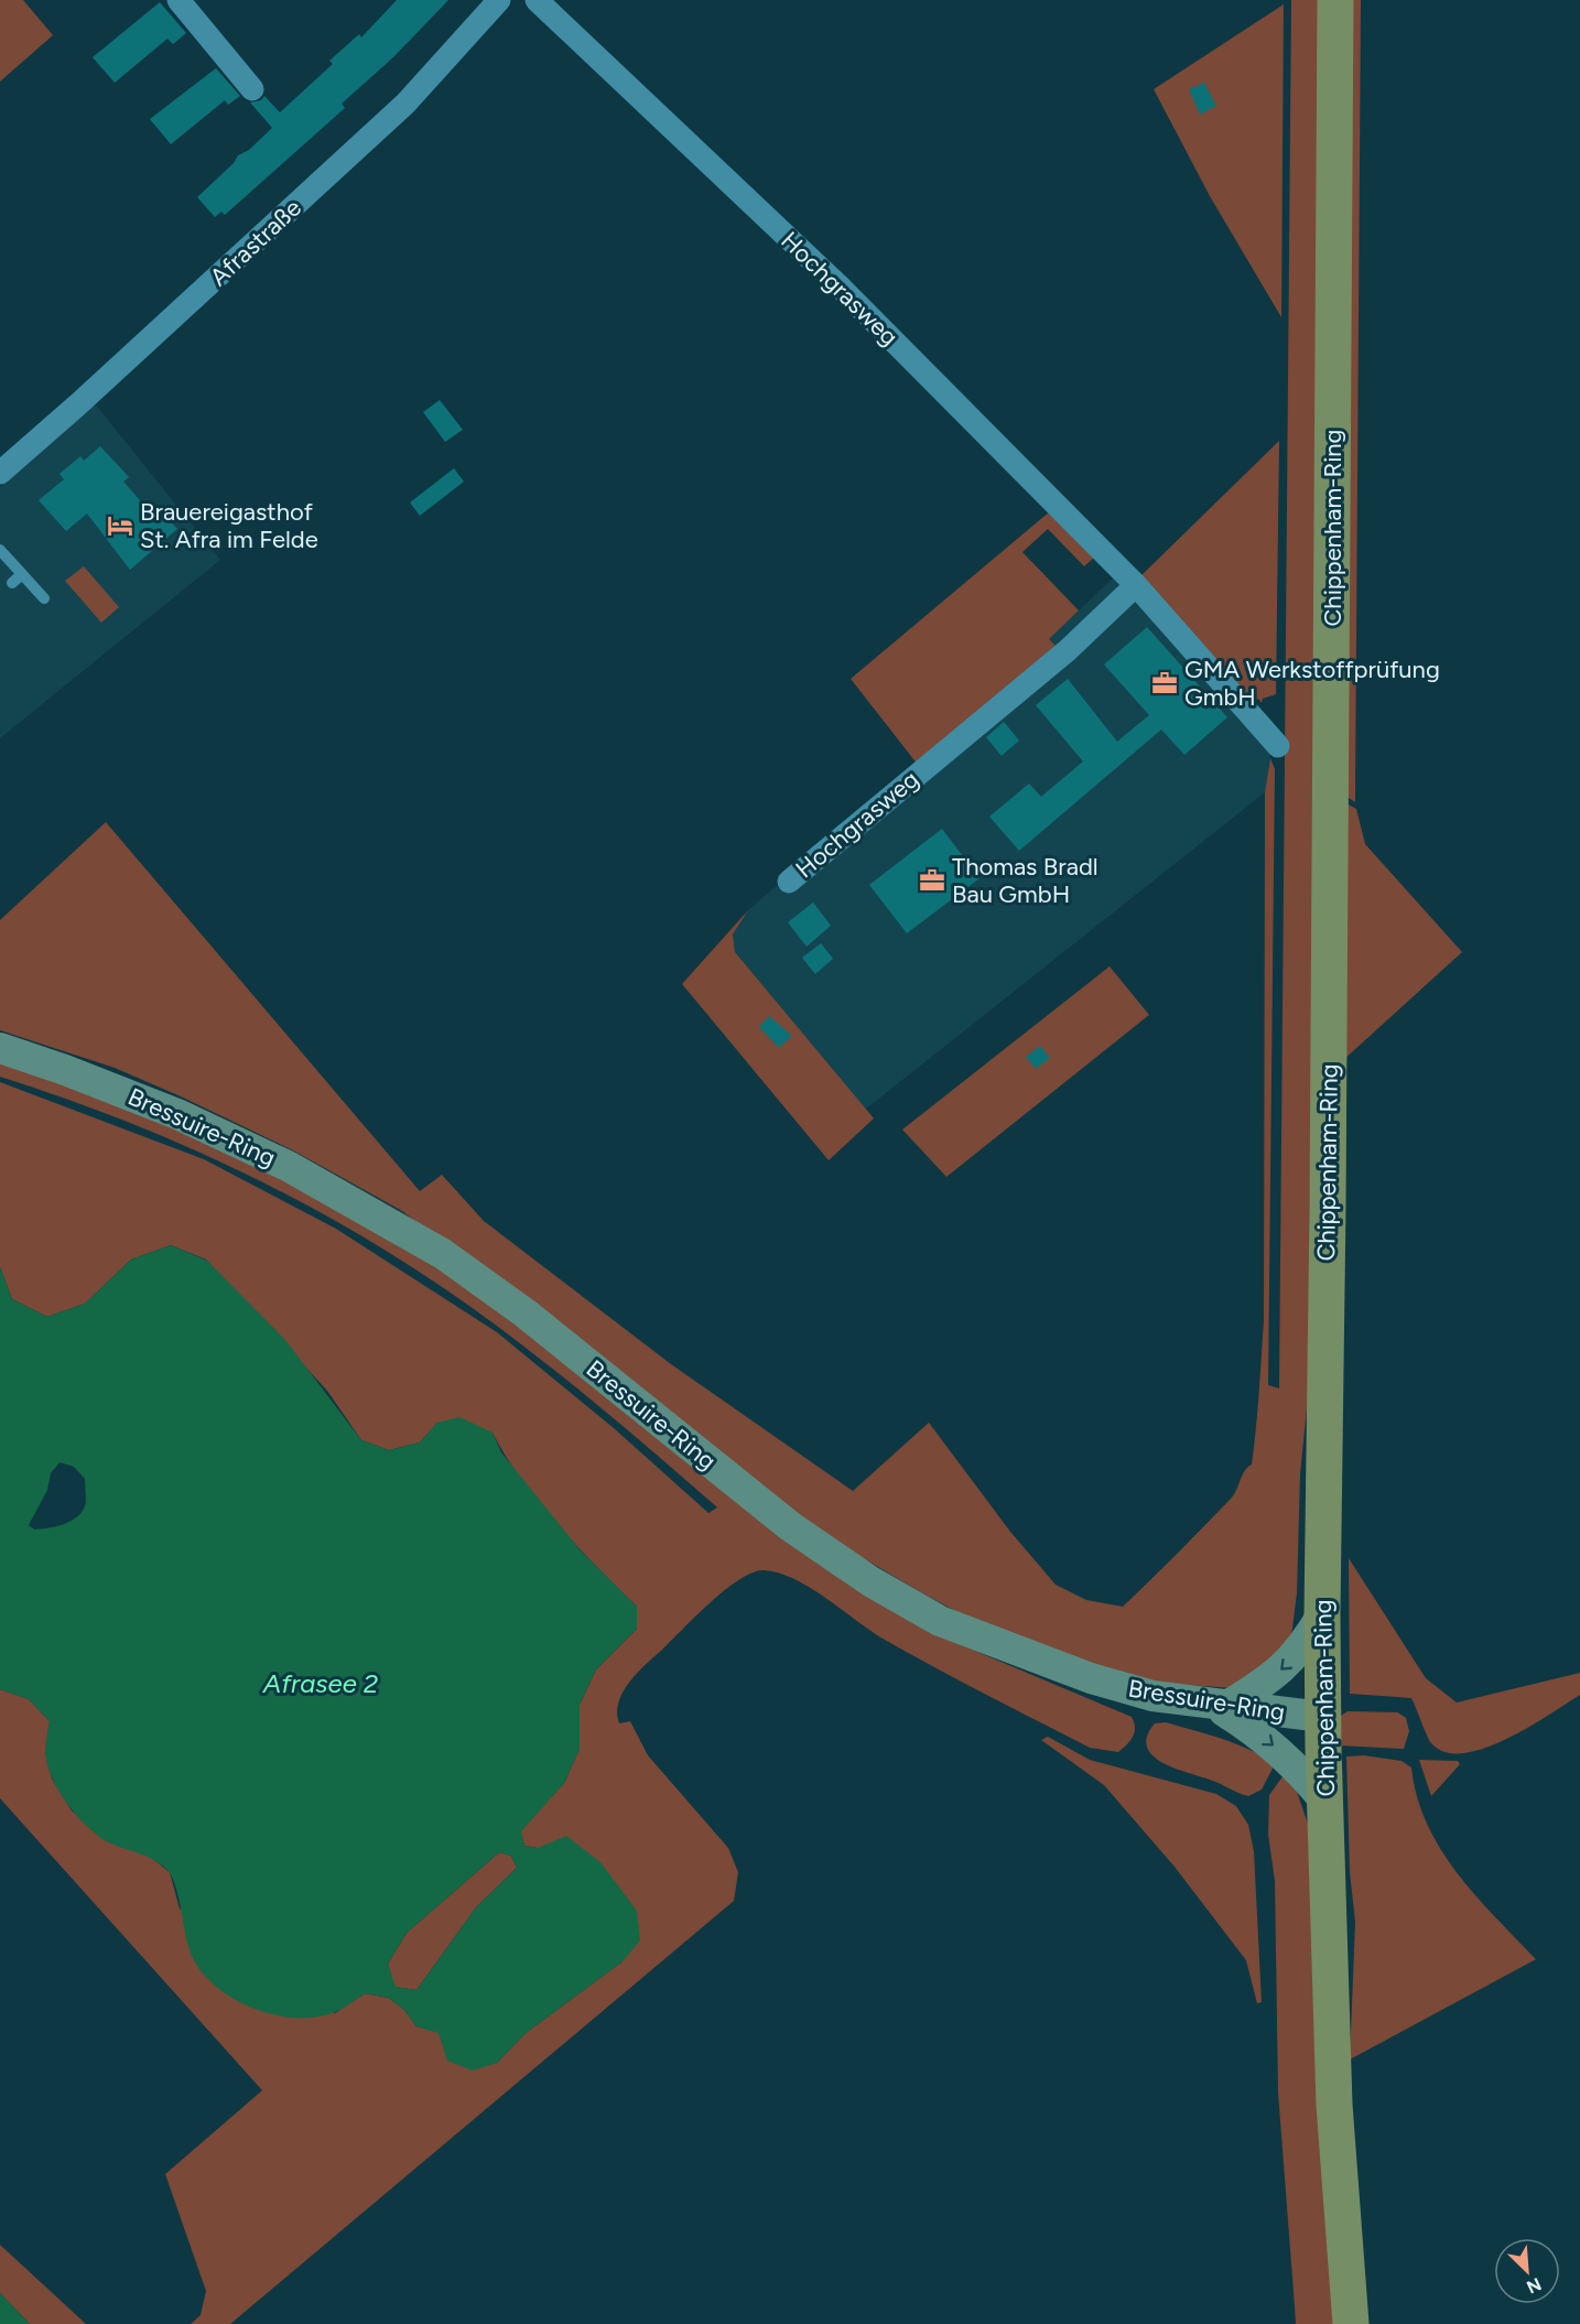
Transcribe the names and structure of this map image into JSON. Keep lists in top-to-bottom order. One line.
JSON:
{"streets":{"main road":["Chippenham-Ring","Bressuire-Ring"],"street":["Afrastraße","Hochgrasweg"]},"crossings":[["Chippenham-Ring","Bressuire-Ring"]],"water":["Afrasee 2"],"places":{"hotel":["Brauereigasthof St. Afra im Felde"],"office":["GMA Werkstoffprüfung GmbH","Thomas Bradl Bau GmbH"]},"north":"bottom right"}
